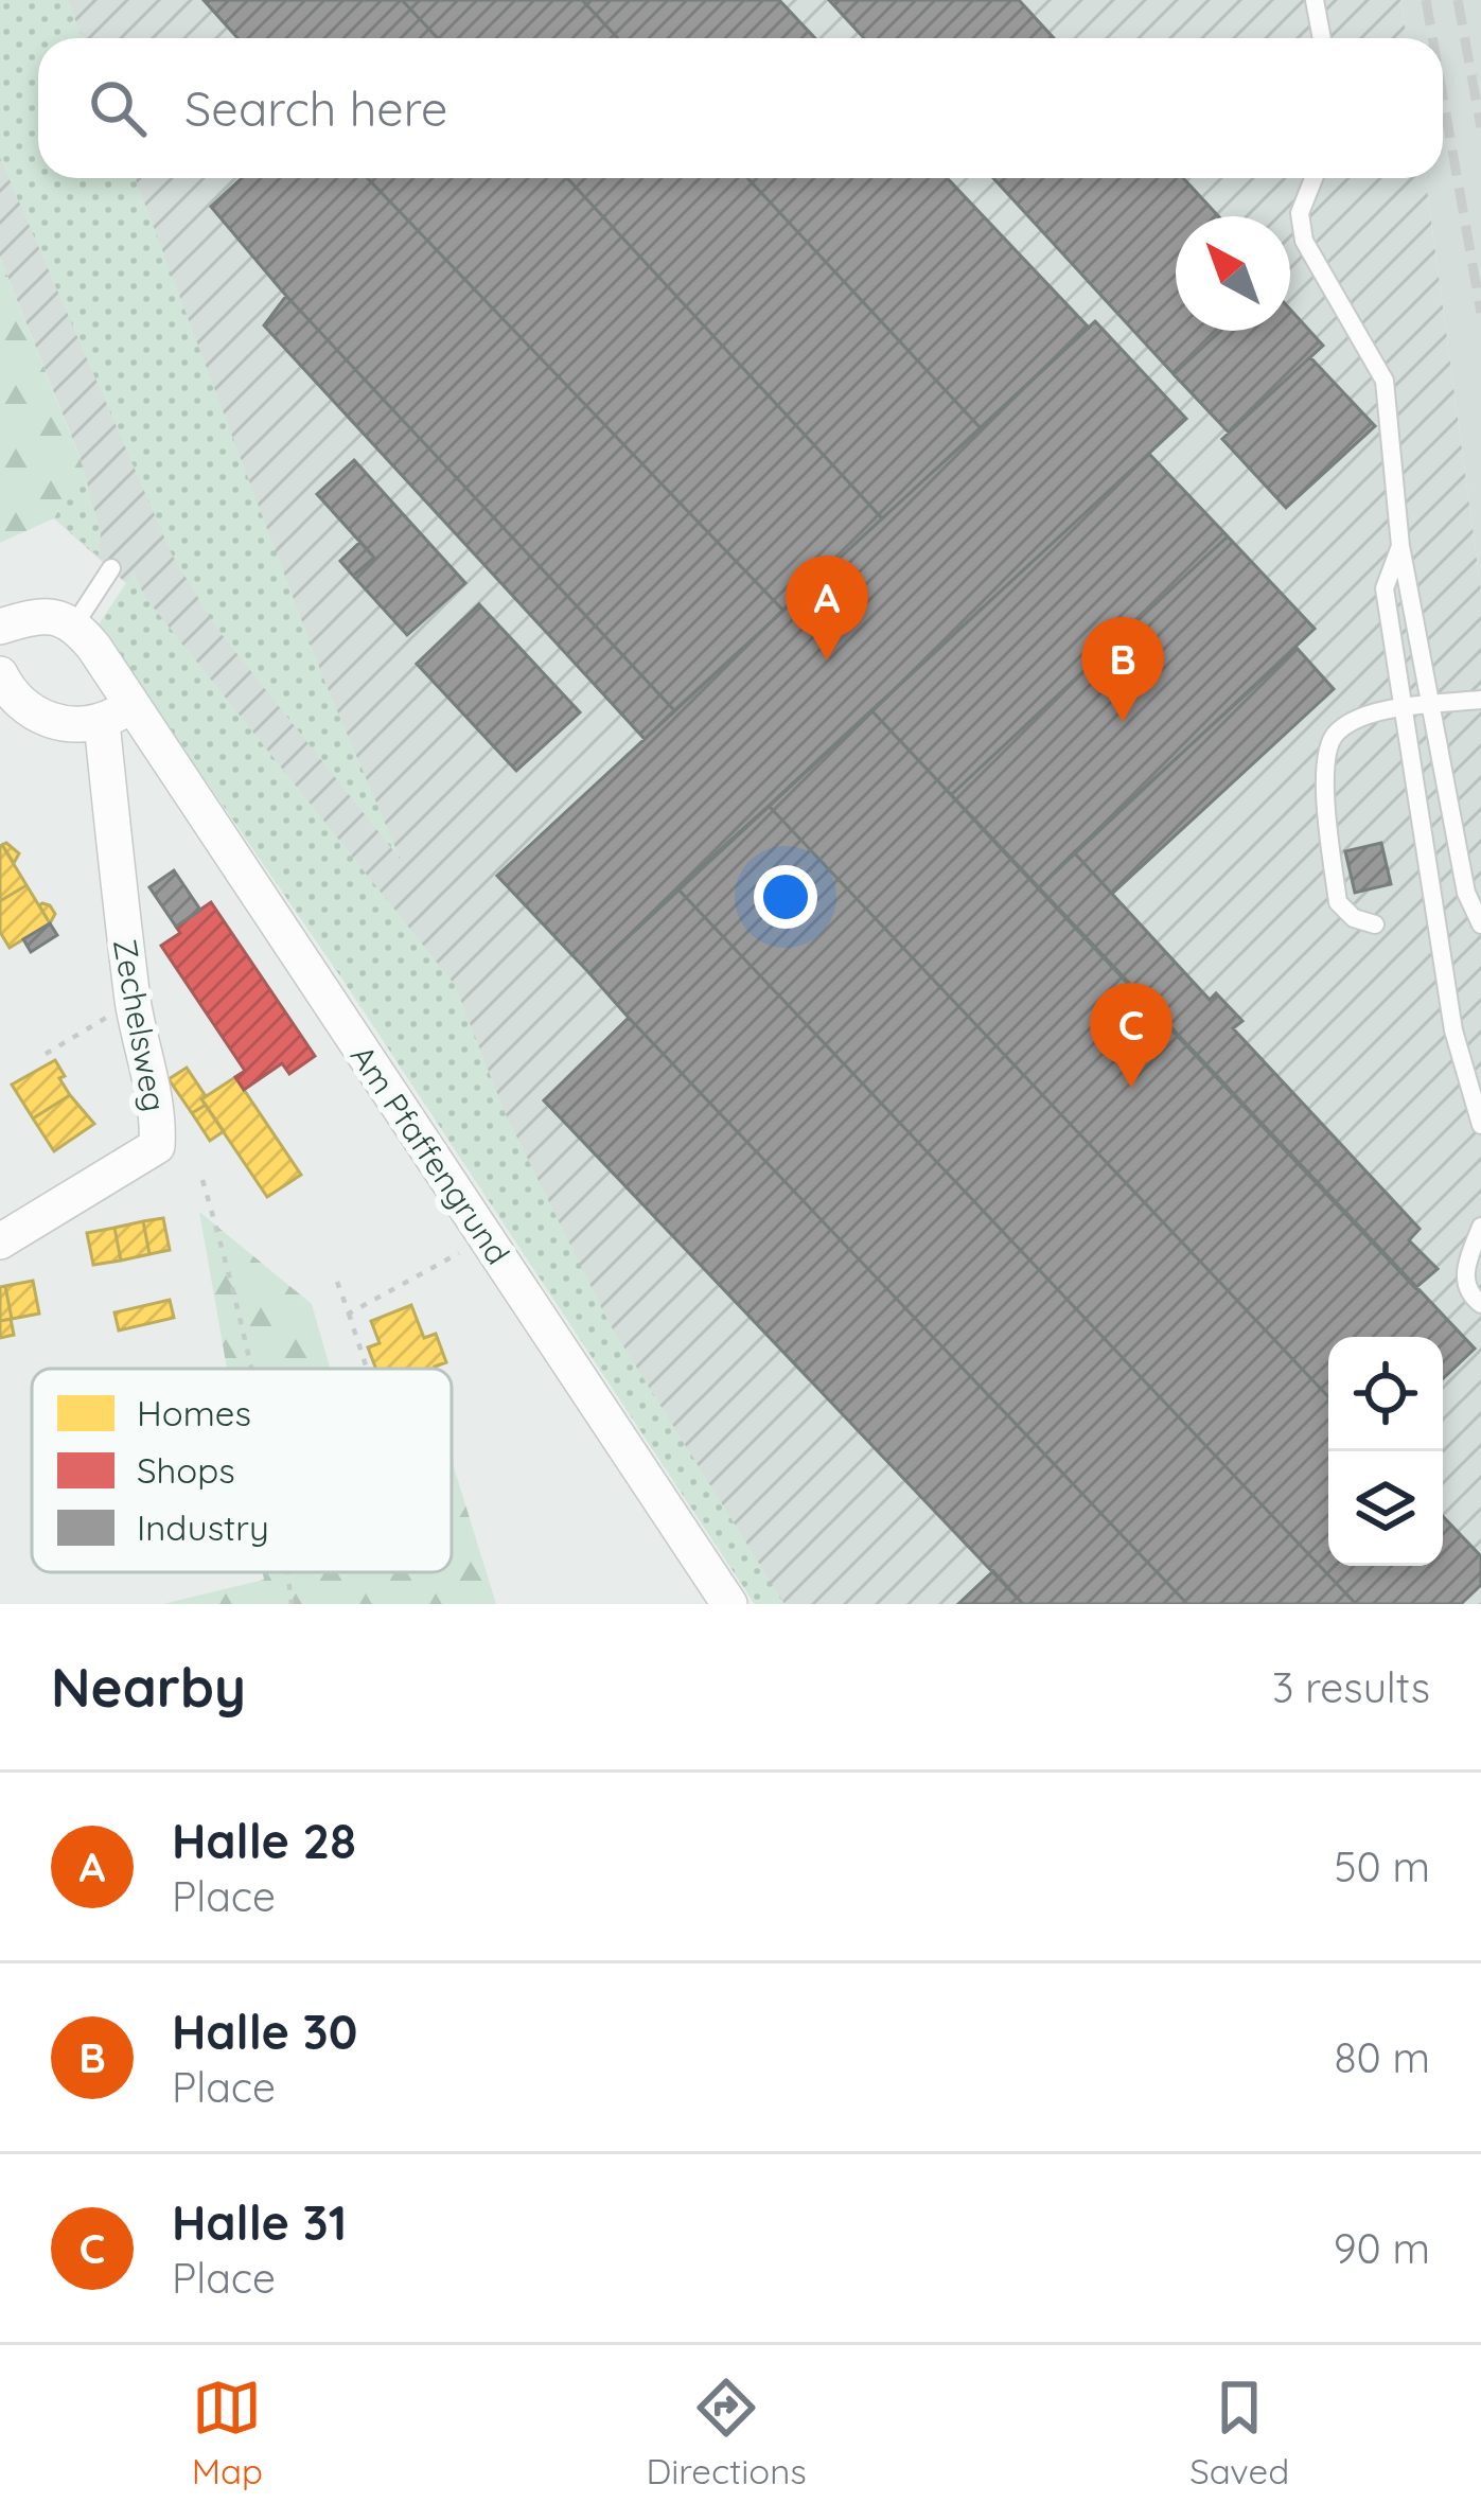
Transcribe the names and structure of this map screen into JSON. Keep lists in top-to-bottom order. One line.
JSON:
{"streets":{"street":["Zechelsweg","Am Pfaffengrund"]},"crossings":[["Zechelsweg","Am Pfaffengrund"]],"legend":["Homes","Shops","Industry"],"north":"top left","page":{"search":"Search here","pins":["A","B","C"],"heading":["Nearby","3 results"],"list":[{"mark":"A","name":"Halle 28","note":"Place","value":"50 m"},{"mark":"B","name":"Halle 30","note":"Place","value":"80 m"},{"mark":"C","name":"Halle 31","note":"Place","value":"90 m"}],"nav":["Map","Directions","Saved"]}}
